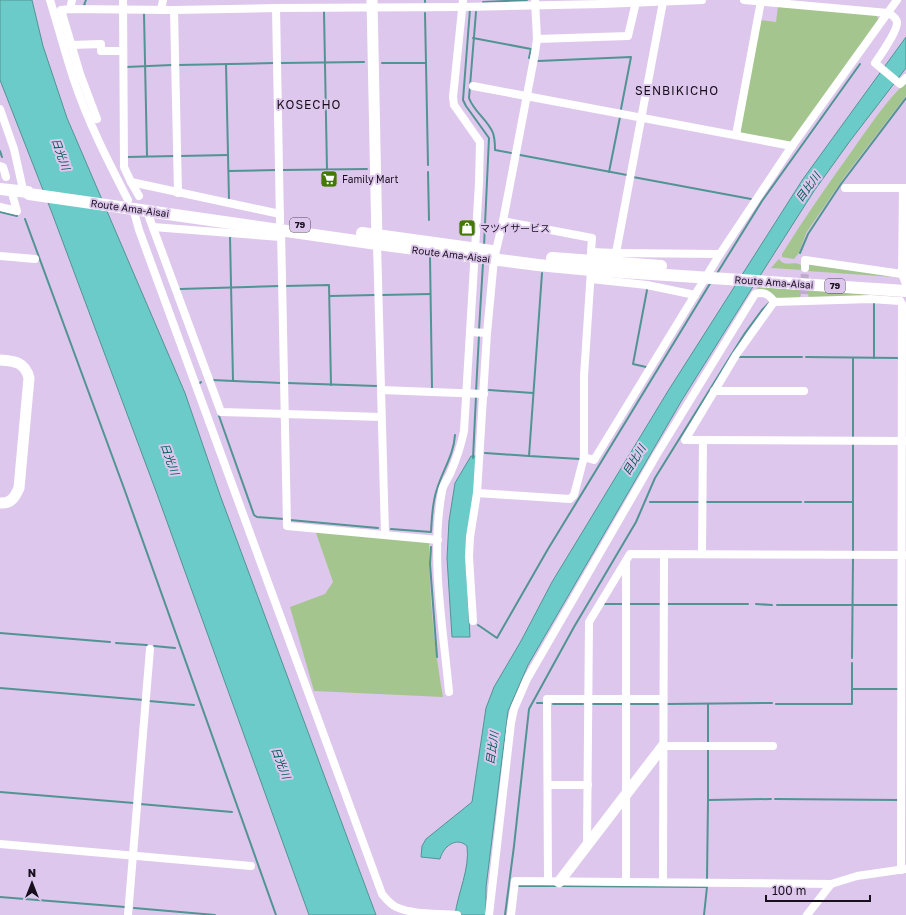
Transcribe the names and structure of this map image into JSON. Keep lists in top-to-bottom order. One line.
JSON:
{"streets":{"main road":["Route Ama-Aisai","79"]},"districts":["SENBIKICHO","KOSECHO"],"water":["日光川","目比川"],"places":{"supermarket":["Family Mart"],"shop":["マツイサービス"]},"scale_bar":"100 m","north":"top"}
